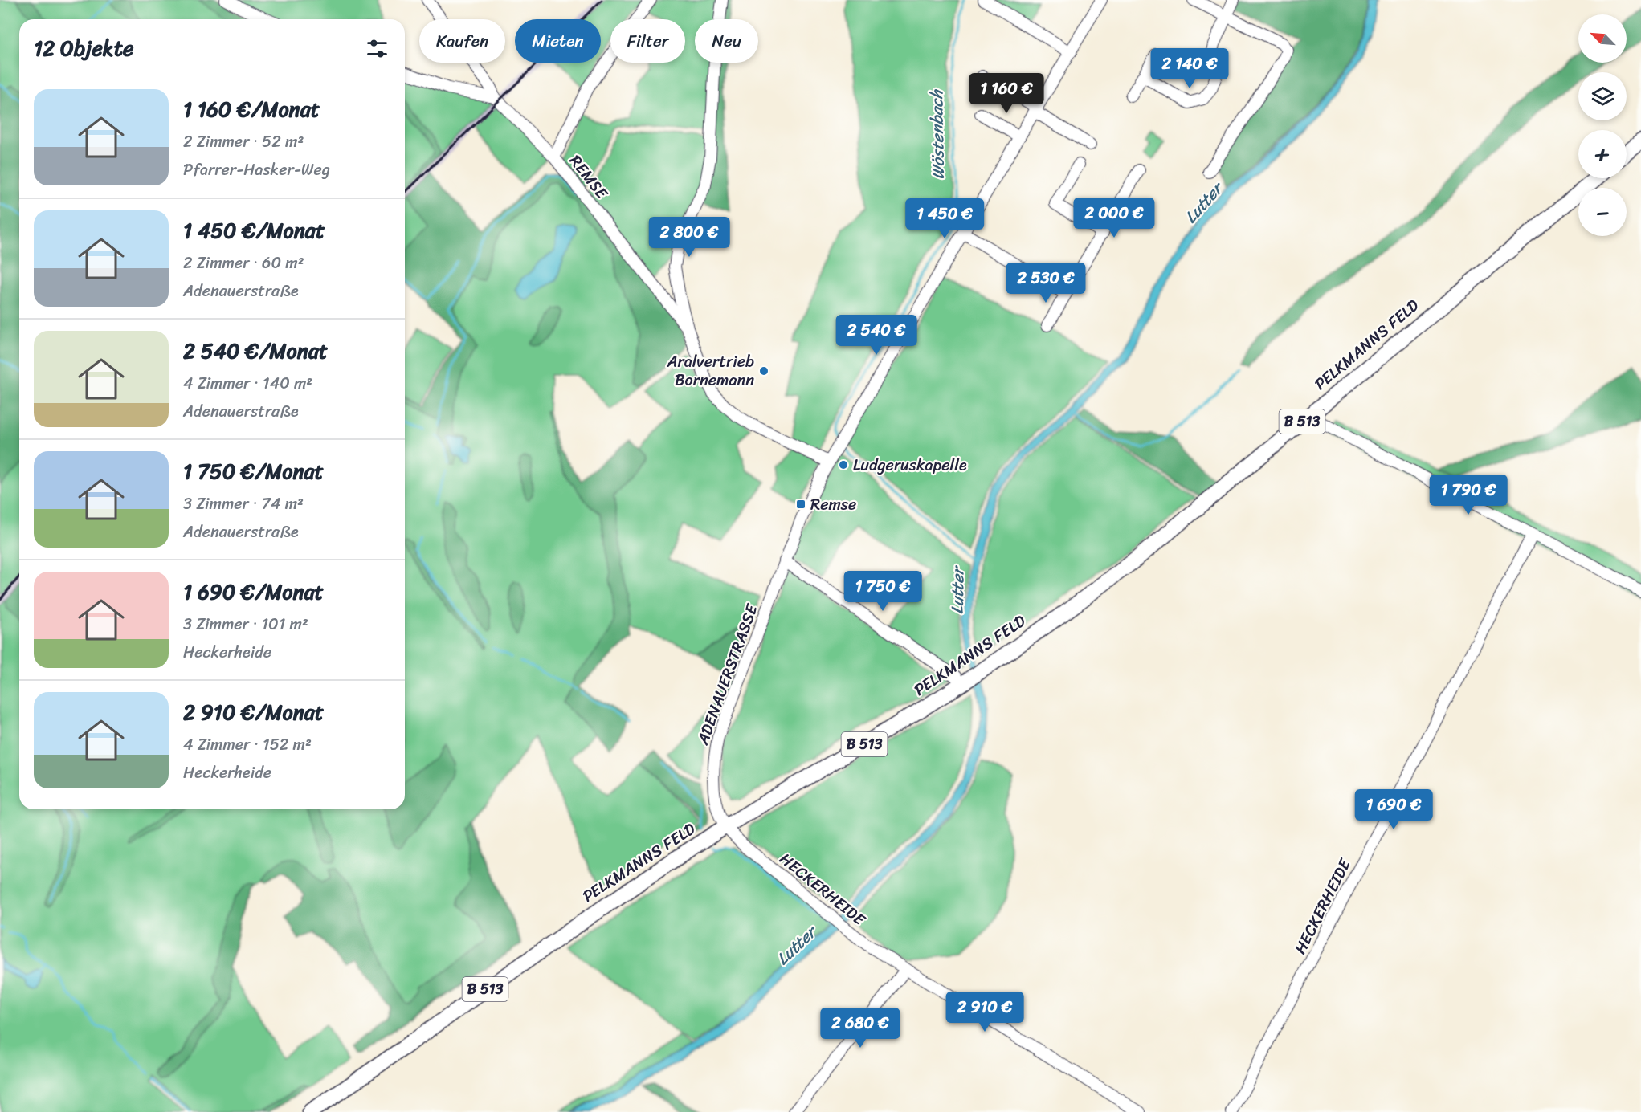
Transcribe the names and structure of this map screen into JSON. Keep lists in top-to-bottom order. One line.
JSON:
{"streets":{"main road":["PELKMANNS FELD","B 513"],"street":["REMSE","ADENAUERSTRASSE","HECKERHEIDE"]},"crossings":[["PELKMANNS FELD","ADENAUERSTRASSE"],["PELKMANNS FELD","HECKERHEIDE"],["ADENAUERSTRASSE","HECKERHEIDE"]],"water":["Wöstenbach","Lutter"],"places":{"other":["Aralvertrieb Bornemann","Ludgeruskapelle"],"transit":["Remse"]},"north":"top left","page":{"map_buttons":["+","−"],"chip":["Kaufen","Mieten","Filter","Neu"],"heading":"12 Objekte","price":["2 140 €","1 160 €","2 000 €","1 450 €","2 800 €","2 530 €","2 540 €","1 790 €","1 750 €","1 690 €","2 910 €","2 680 €"],"list":[{"name":"1 160 €/Monat","note":"2 Zimmer · 52 m² · Pfarrer-Hasker-Weg"},{"name":"1 450 €/Monat","note":"2 Zimmer · 60 m² · Adenauerstraße"},{"name":"2 540 €/Monat","note":"4 Zimmer · 140 m² · Adenauerstraße"},{"name":"1 750 €/Monat","note":"3 Zimmer · 74 m² · Adenauerstraße"},{"name":"1 690 €/Monat","note":"3 Zimmer · 101 m² · Heckerheide"},{"name":"2 910 €/Monat","note":"4 Zimmer · 152 m² · Heckerheide"}]}}
